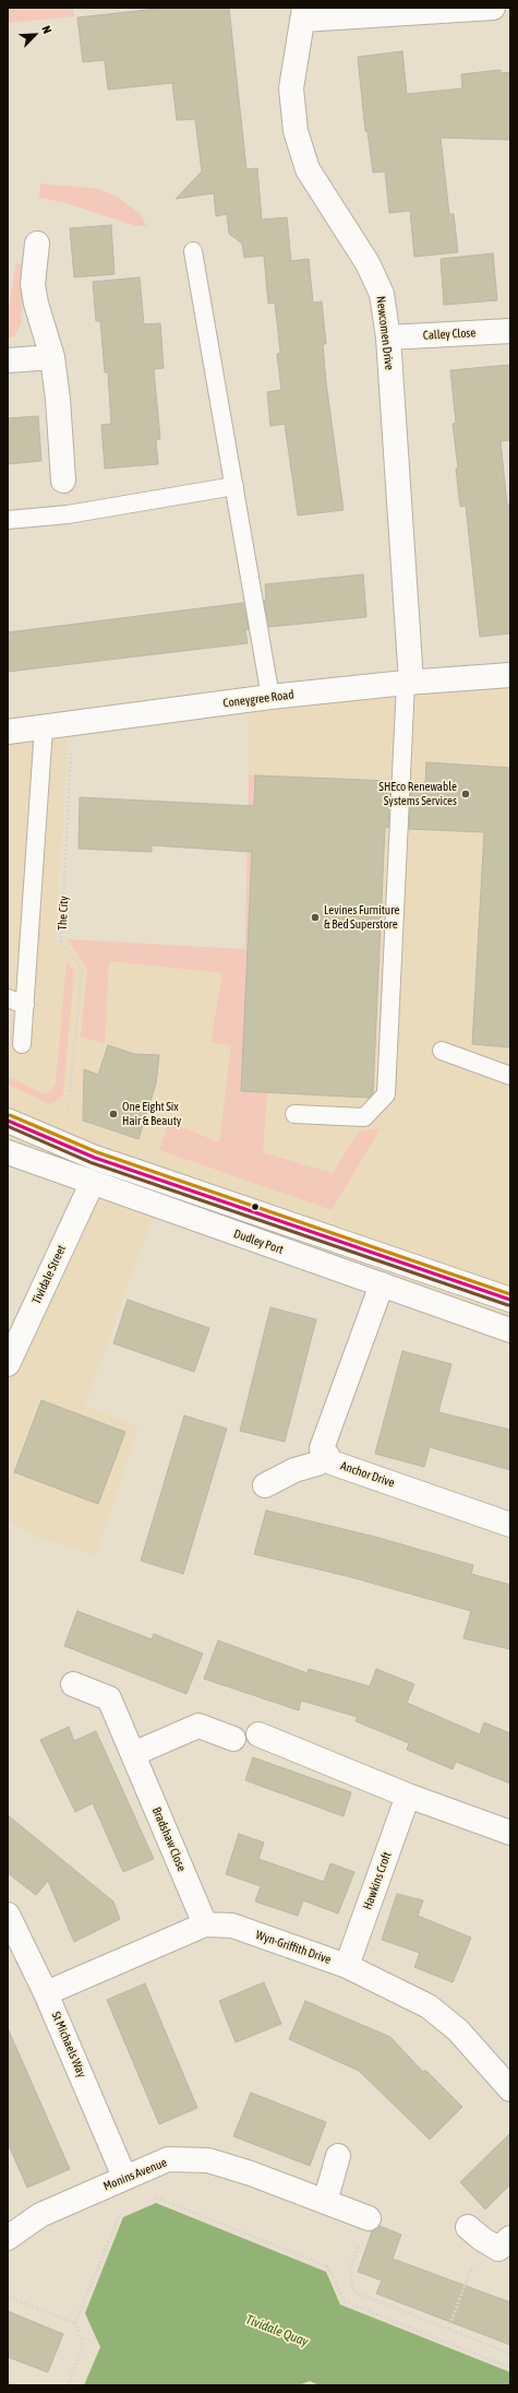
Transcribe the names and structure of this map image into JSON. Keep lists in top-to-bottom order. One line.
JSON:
{"streets":{"main road":["Newcomen Drive","Calley Close","Coneygree Road","Dudley Port","Tividale Street","Anchor Drive","Bradshaw Close","Hawkins Croft","Wyn-Griffith Drive","St Michaels Way","Monins Avenue"],"path":["The City"]},"crossings":[["Newcomen Drive","Calley Close"],["Newcomen Drive","Coneygree Road"],["Coneygree Road","The City"],["Dudley Port","Tividale Street"],["Dudley Port","Anchor Drive"],["Bradshaw Close","Wyn-Griffith Drive"],["Hawkins Croft","Wyn-Griffith Drive"],["Wyn-Griffith Drive","St Michaels Way"],["St Michaels Way","Monins Avenue"]],"water":["Tividale Quay"],"places":["SHEco Renewable Systems Services","Levines Furniture & Bed Superstore","One Eight Six Hair & Beauty"],"north":"top right"}
